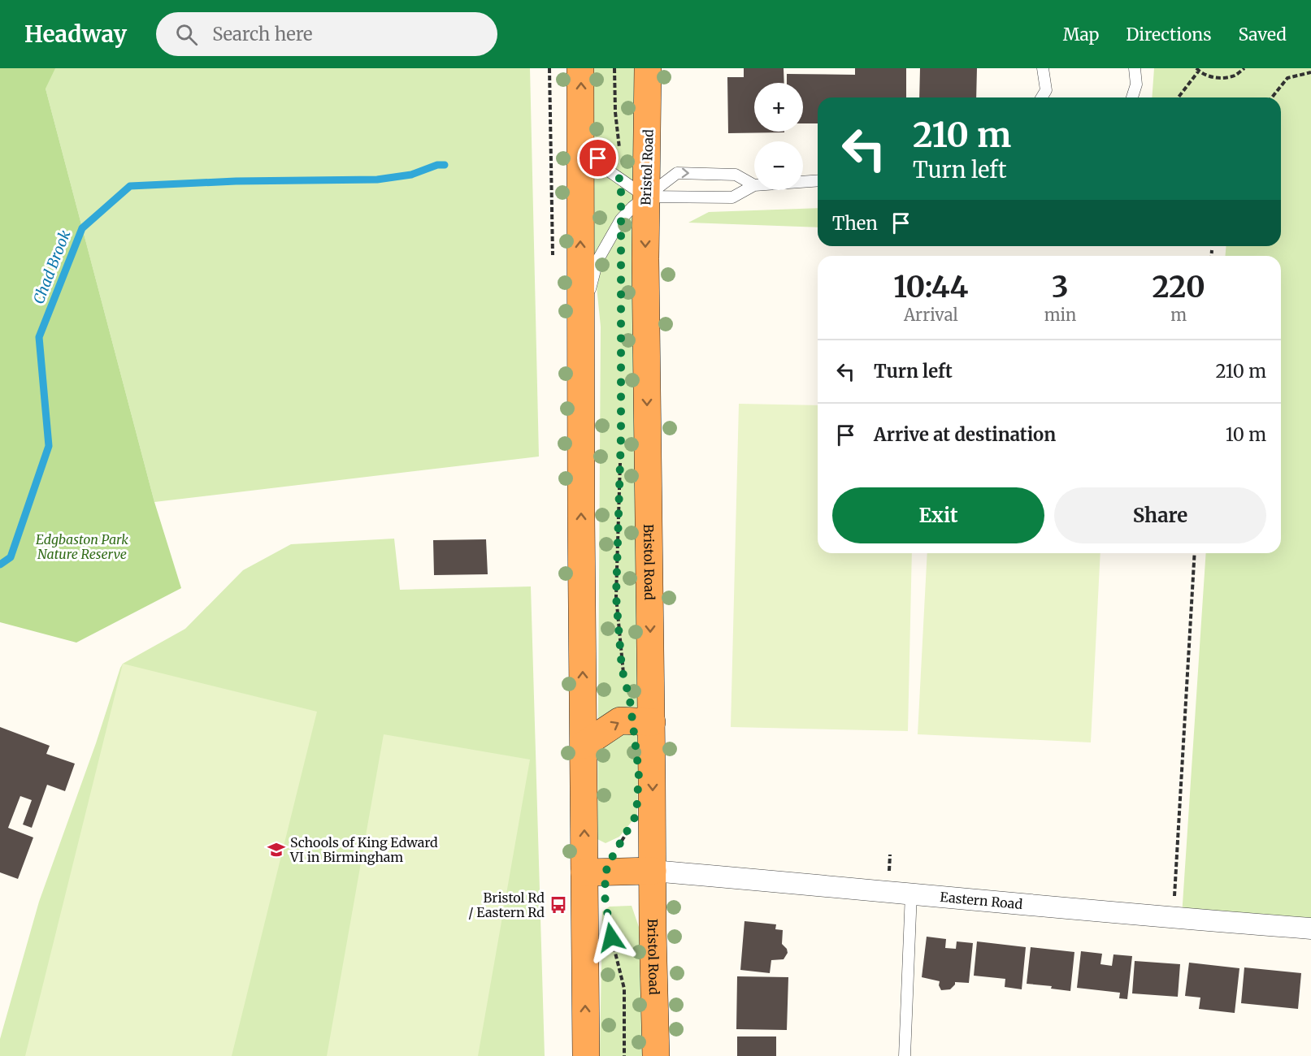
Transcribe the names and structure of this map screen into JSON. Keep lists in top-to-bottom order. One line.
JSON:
{"streets":{"highway":["Bristol Road"],"street":["Eastern Road"]},"crossings":[["Bristol Road","Eastern Road"]],"water":["Chad Brook"],"parks":["Edgbaston Park Nature Reserve"],"places":{"school or university":["Schools of King Edward VI in Birmingham"],"bus stop":["Bristol Rd / Eastern Rd"]},"page":{"header":"Headway","search":"Search here","nav":["Map","Directions","Saved"],"map_buttons":["+","−"],"turn":["210 m","Turn left"],"then":"Then","eta":["10:44","Arrival","3","min","220","m"],"list":[{"name":"Turn left","value":"210 m"},{"name":"Arrive at destination","value":"10 m"}],"buttons":["Exit","Share"]}}
